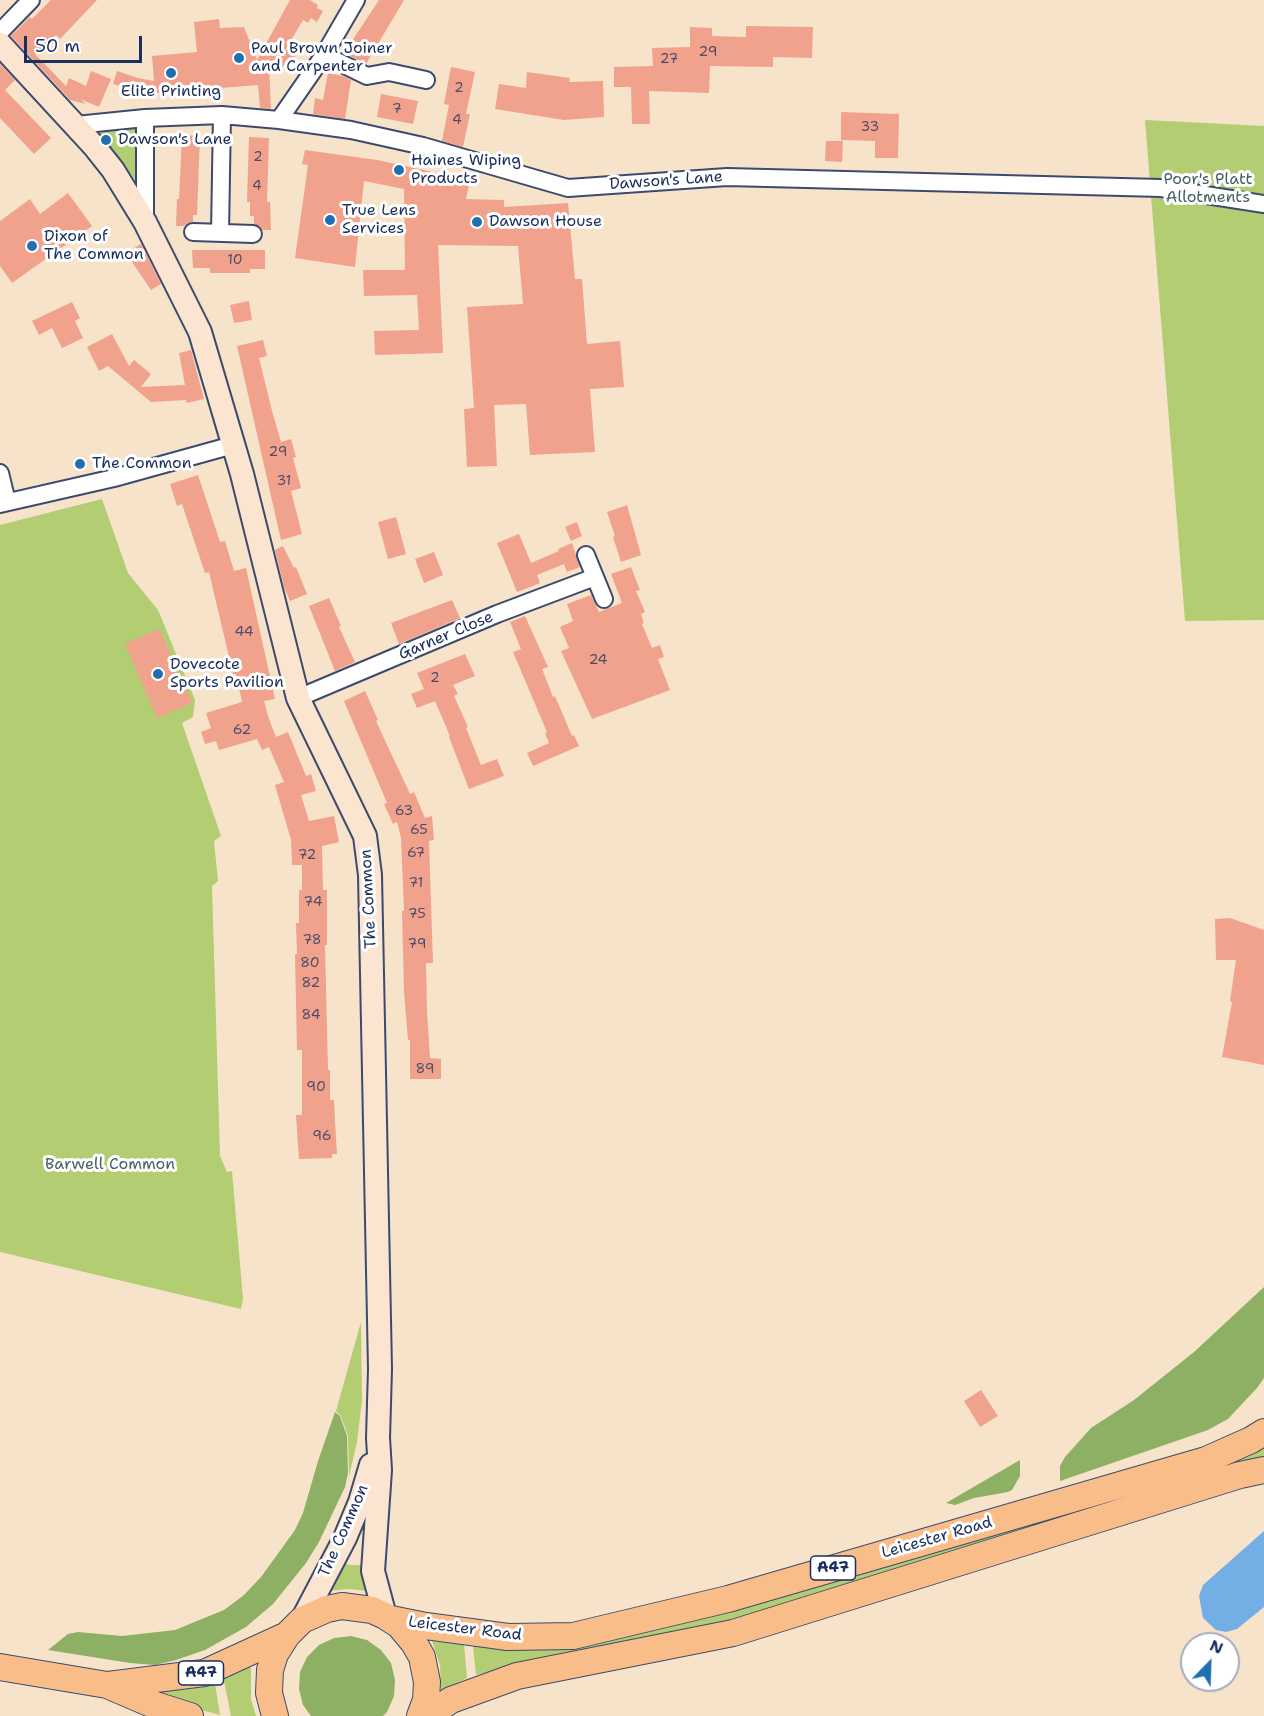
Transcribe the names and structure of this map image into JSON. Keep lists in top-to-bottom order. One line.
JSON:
{"streets":{"main road":["Leicester Road","A47"],"street":["Dawson's Lane","Garner Close","The Common"]},"crossings":[["Dawson's Lane","The Common"],["Garner Close","The Common"],["The Common","Leicester Road"],["The Common","A47"],["Leicester Road","A47"]],"parks":["Poor's Platt Allotments","Barwell Common"],"places":["Paul Brown Joiner and Carpenter","Elite Printing","Dawson's Lane","Haines Wiping Products","True Lens Services","Dawson House","Dixon of The Common","The Common","Dovecote Sports Pavilion"],"house_numbers":["29","27","2","7","4","33","2","4","10","29","31","44","24","2","62","63","65","67","72","71","74","75","78","79","80","82","84","89","90","96"],"scale_bar":"50 m","north":"top right"}
